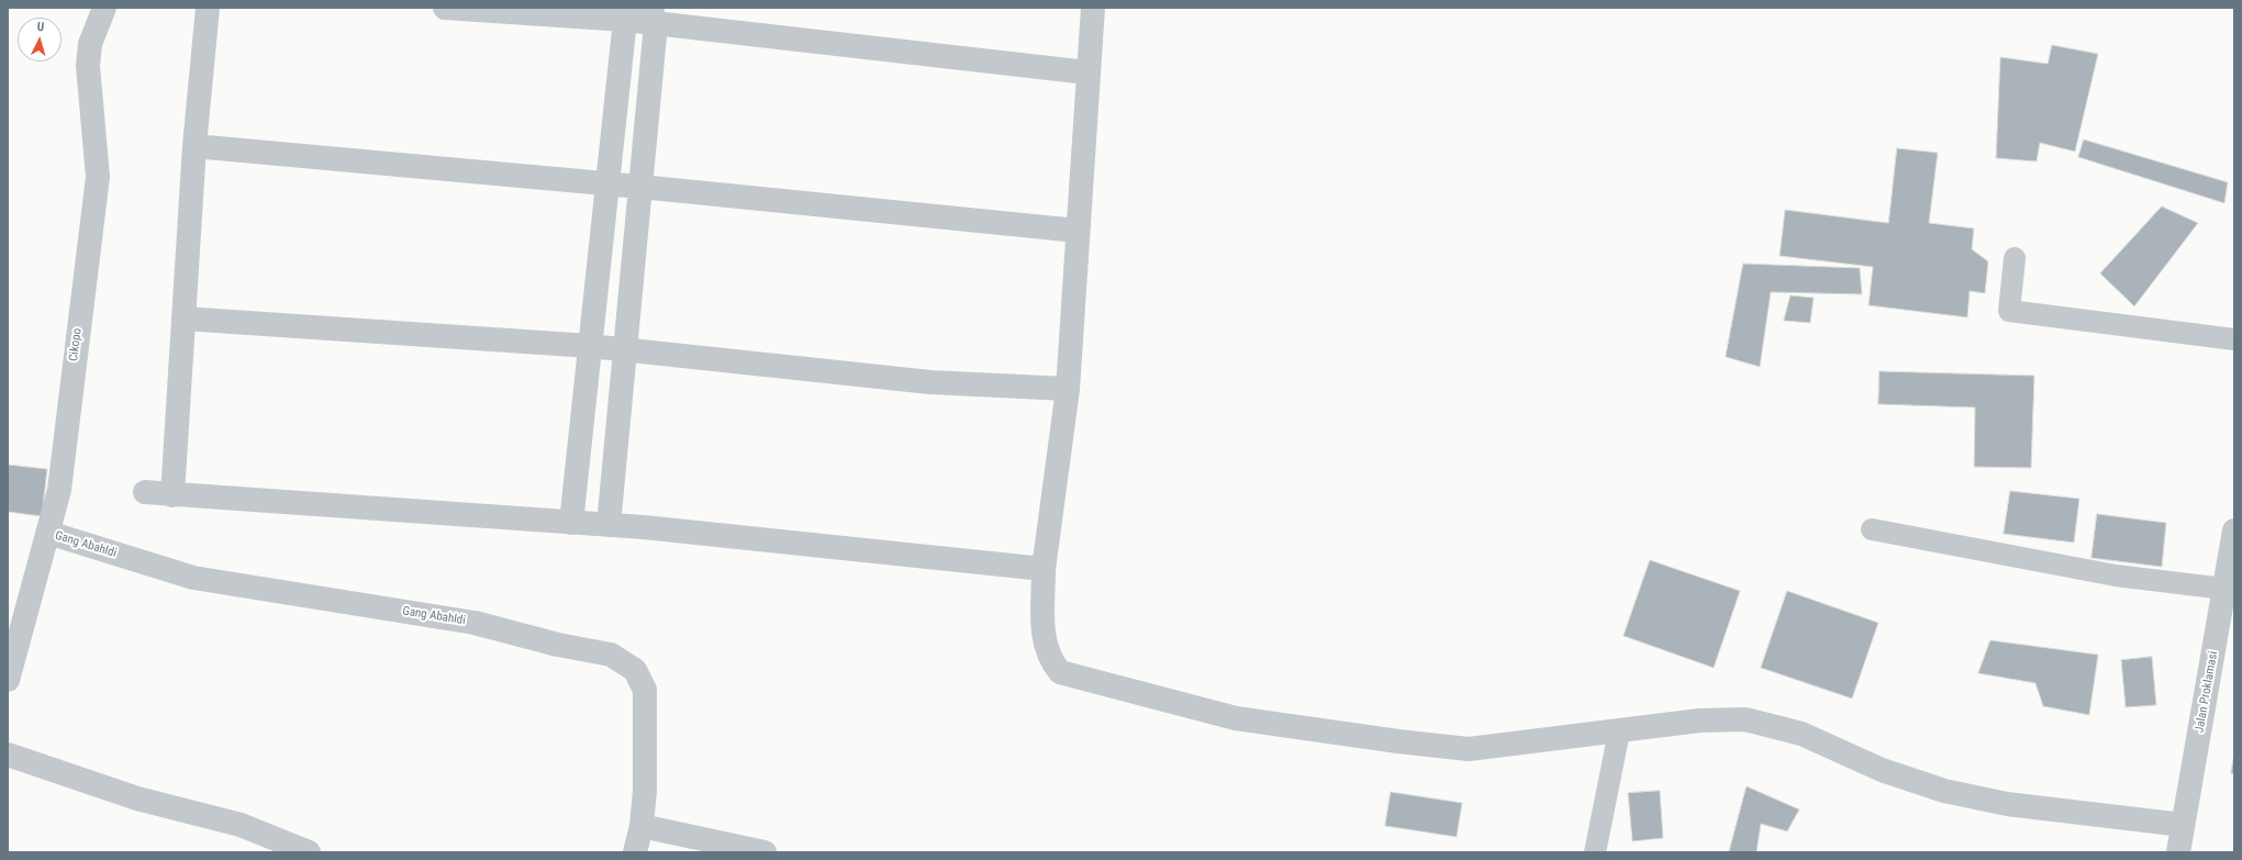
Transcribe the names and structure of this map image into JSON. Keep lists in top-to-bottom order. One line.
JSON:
{"streets":{"street":["Cikopo","Gang Abahldi","Jalan Proklamasi"]},"crossings":[["Cikopo","Gang Abahldi"]],"north":"top"}
